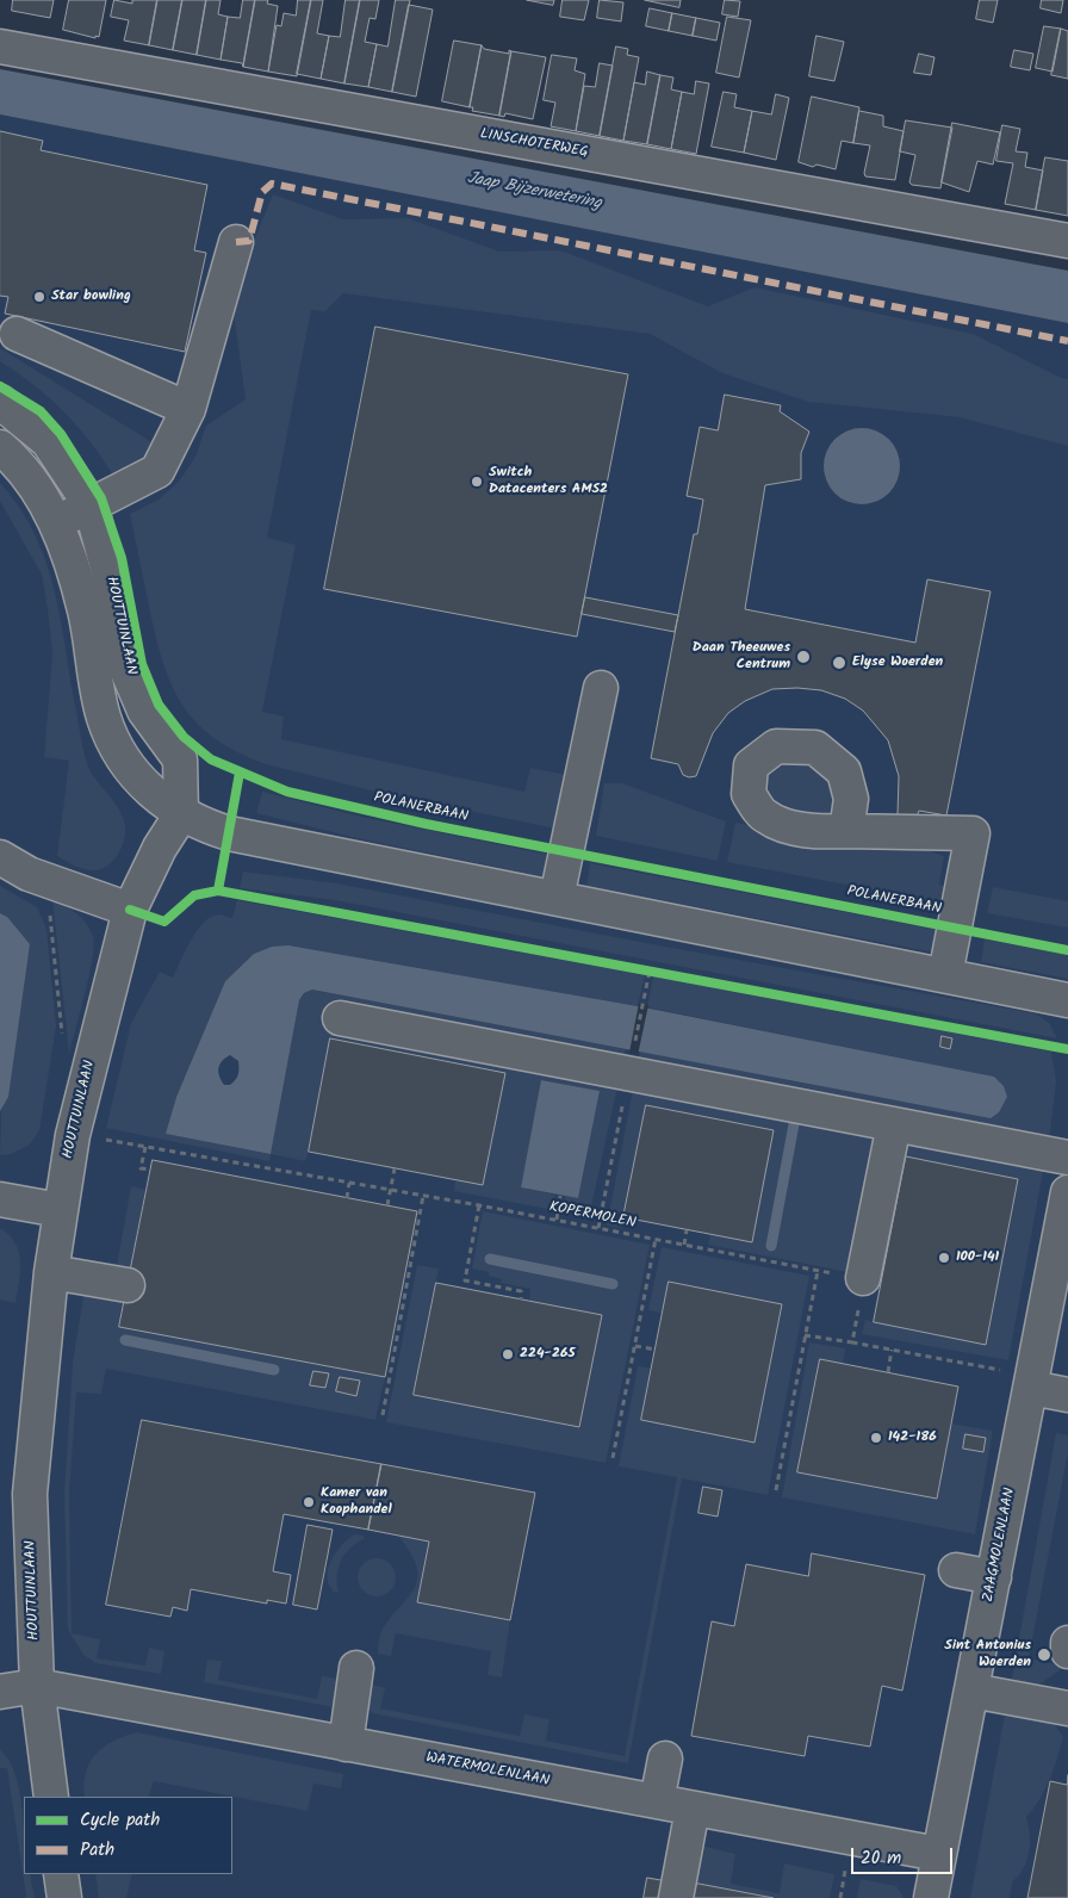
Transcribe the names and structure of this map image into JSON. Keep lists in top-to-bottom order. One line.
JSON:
{"streets":{"street":["LINSCHOTERWEG","HOUTTUINLAAN","ZAAGMOLENLAAN","WATERMOLENLAAN"],"path":["KOPERMOLEN"],"cycle path":["POLANERBAAN"]},"crossings":[["HOUTTUINLAAN","KOPERMOLEN"],["HOUTTUINLAAN","WATERMOLENLAAN"],["ZAAGMOLENLAAN","WATERMOLENLAAN"]],"water":["Jaap Bijzerwetering"],"places":["Star bowling","Switch Datacenters AMS2","Daan Theeuwes Centrum","Elyse Woerden","100-141","224-265","142-186","Kamer van Koophandel","Sint Antonius Woerden"],"legend":["Cycle path","Path"],"scale_bar":"20 m"}
